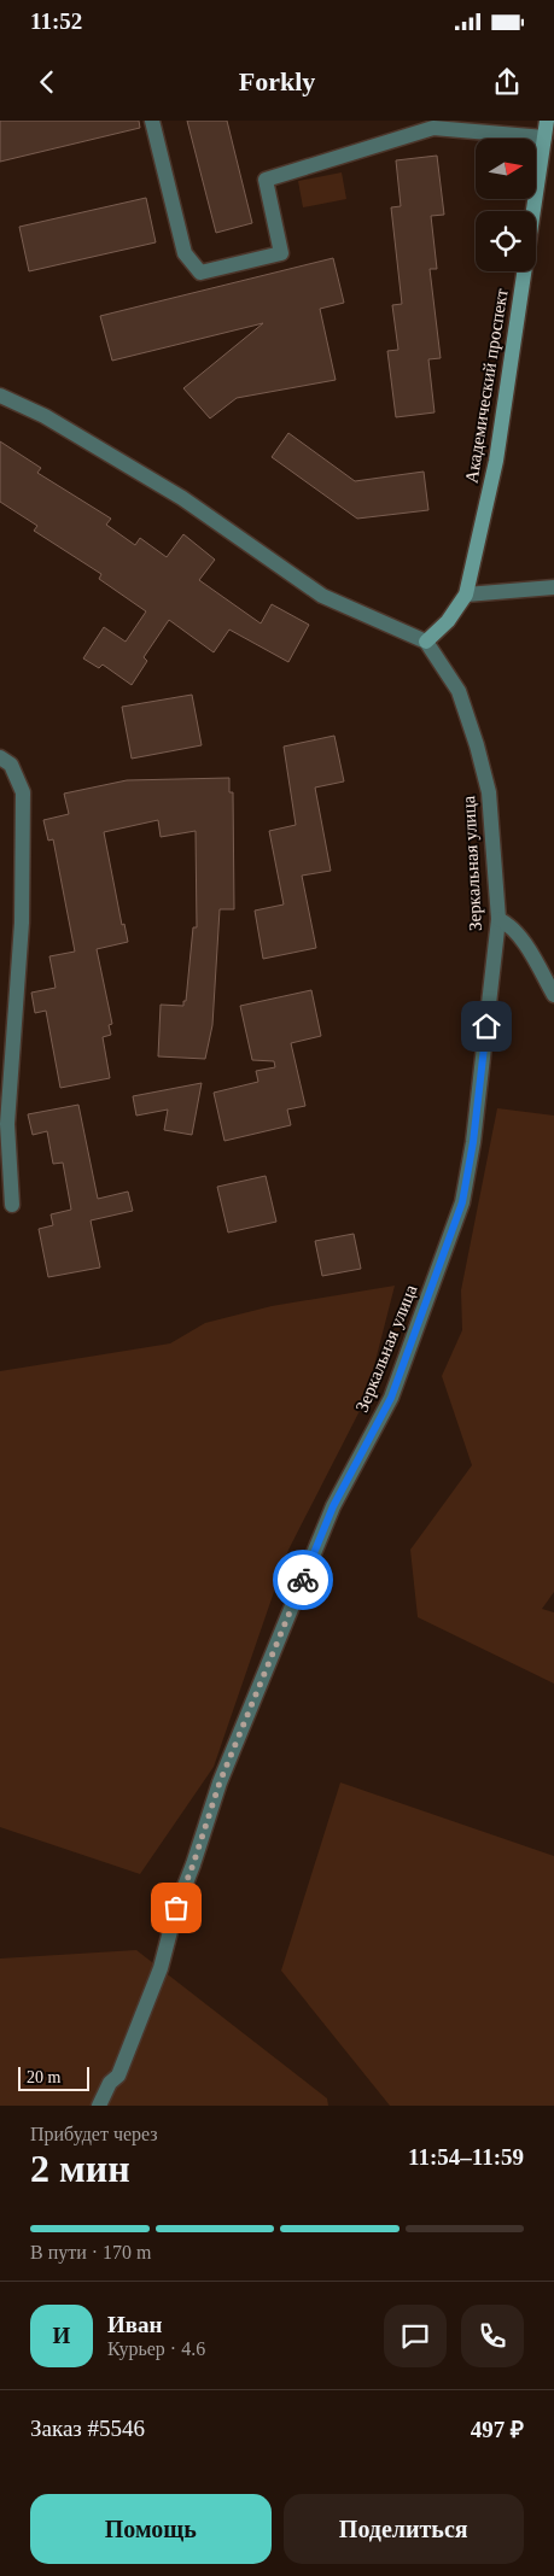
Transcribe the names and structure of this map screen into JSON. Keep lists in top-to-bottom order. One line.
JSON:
{"streets":{"street":["Академический проспект","Зеркальная улица"]},"crossings":[["Академический проспект","Зеркальная улица"]],"scale_bar":"20 m","north":"right","page":{"status":"11:52","header":"Forkly","scale":"20 m","heading":["2 мин","Прибудет через","11:54–11:59"],"panel":["Иван","Курьер · 4.6","Заказ #5546","497 ₽"],"bar":"В пути · 170 m","round":"И","buttons":["Помощь","Поделиться"]}}
